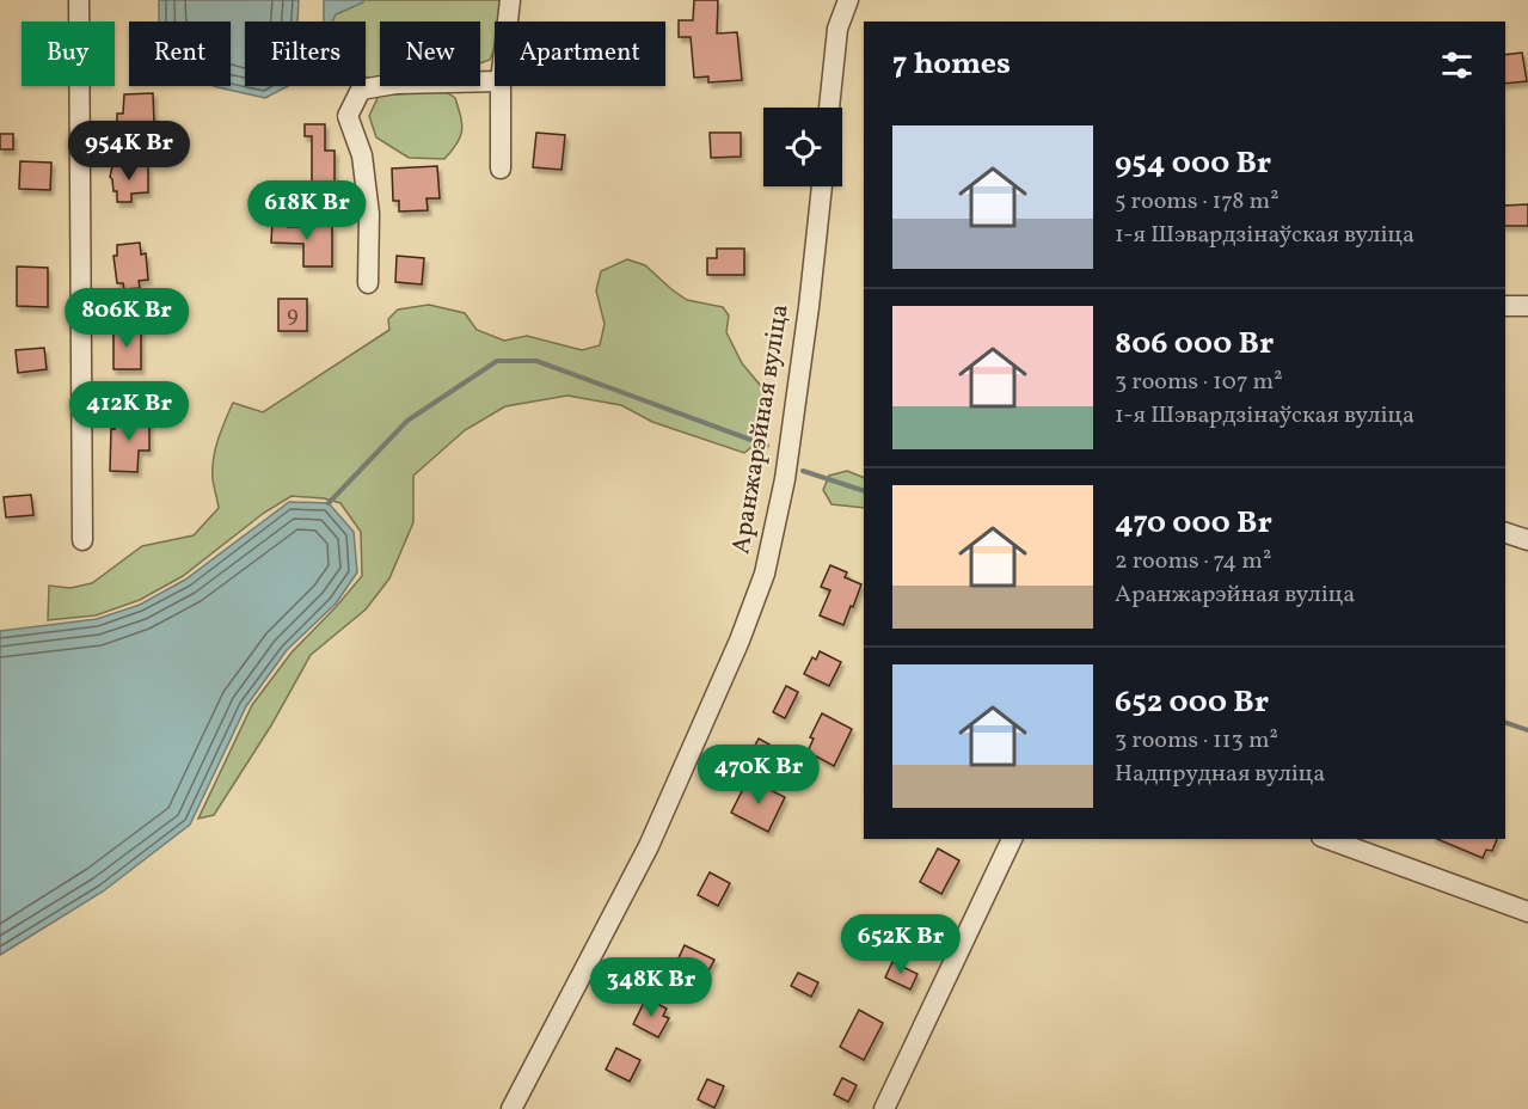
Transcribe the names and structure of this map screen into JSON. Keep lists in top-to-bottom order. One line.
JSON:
{"streets":{"street":["Аранжарэйная вуліца"]},"house_numbers":["9"],"page":{"chip":["Buy","Rent","Filters","New","Apartment"],"heading":"7 homes","list":[{"name":"954 000 Br","note":"5 rooms · 178 m² · 1-я Шэвардзінаўская вуліца"},{"name":"806 000 Br","note":"3 rooms · 107 m² · 1-я Шэвардзінаўская вуліца"},{"name":"470 000 Br","note":"2 rooms · 74 m² · Аранжарэйная вуліца"},{"name":"652 000 Br","note":"3 rooms · 113 m² · Надпрудная вуліца"}],"price":["954K Br","618K Br","806K Br","412K Br","470K Br","652K Br","348K Br"]}}
